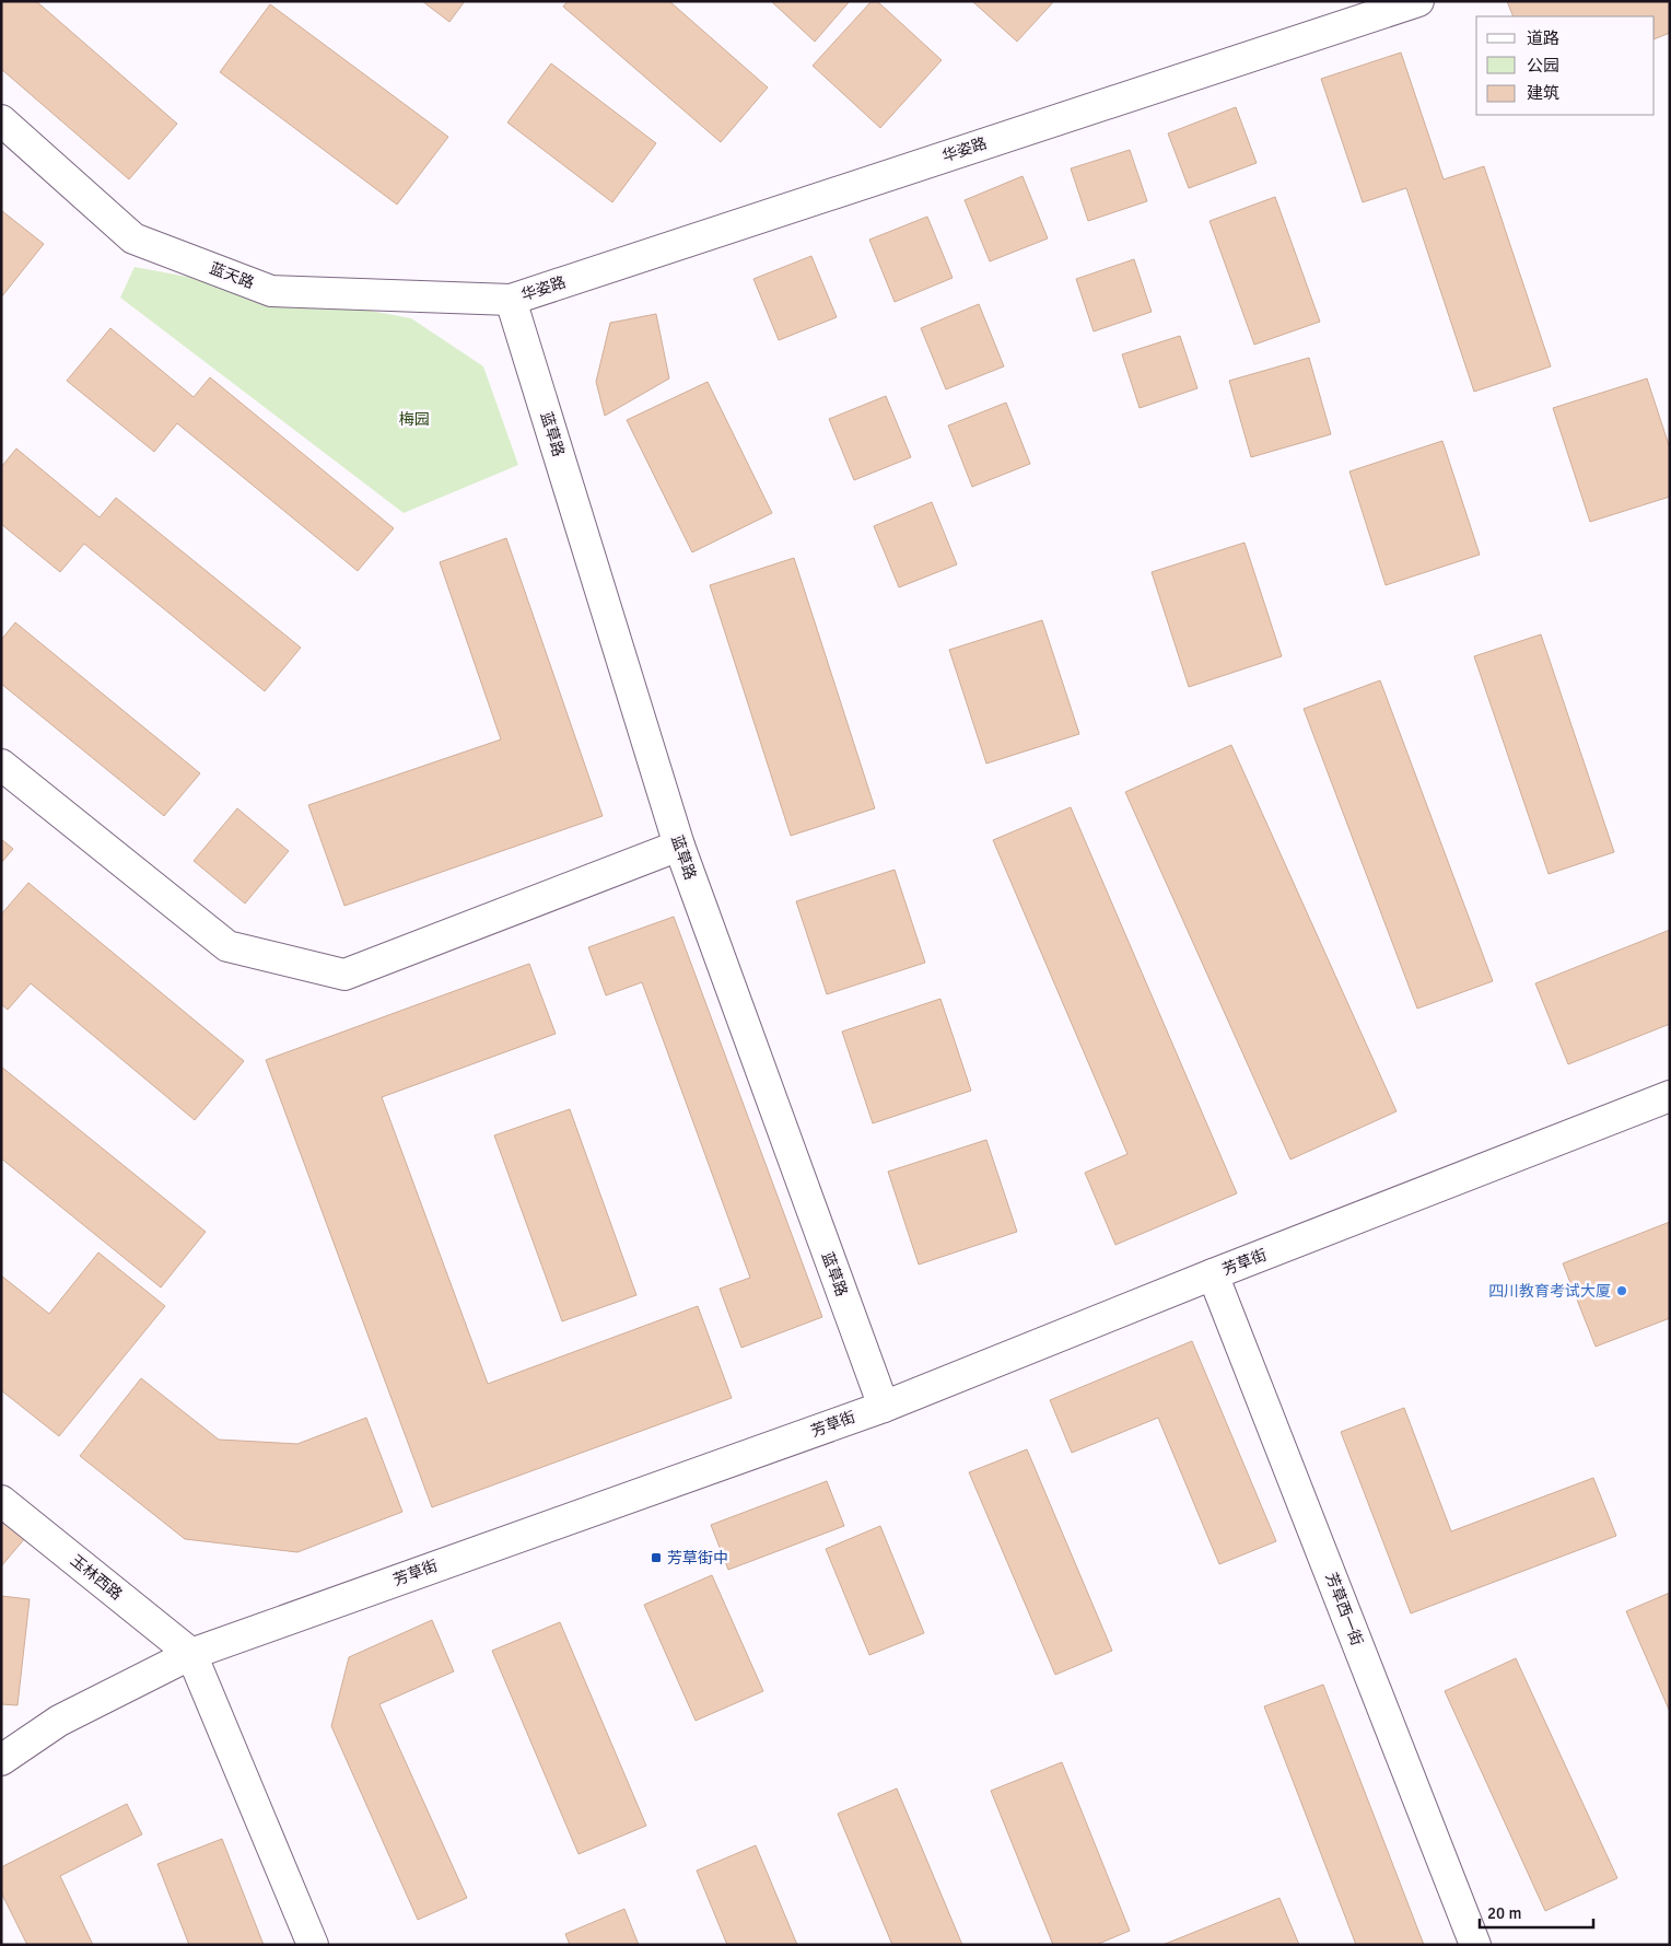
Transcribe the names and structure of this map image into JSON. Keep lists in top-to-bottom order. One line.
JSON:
{"streets":{"street":["华姿路","蓝天路","蓝草路","芳草街","玉林西路","芳草西一街"]},"crossings":[["华姿路","蓝天路"],["华姿路","蓝草路"],["蓝天路","蓝草路"],["蓝草路","芳草街"],["芳草街","玉林西路"],["芳草街","芳草西一街"]],"parks":["梅园"],"places":{"other":["四川教育考试大厦"],"transit":["芳草街中"]},"legend":["道路","公园","建筑"],"scale_bar":"20 m"}
